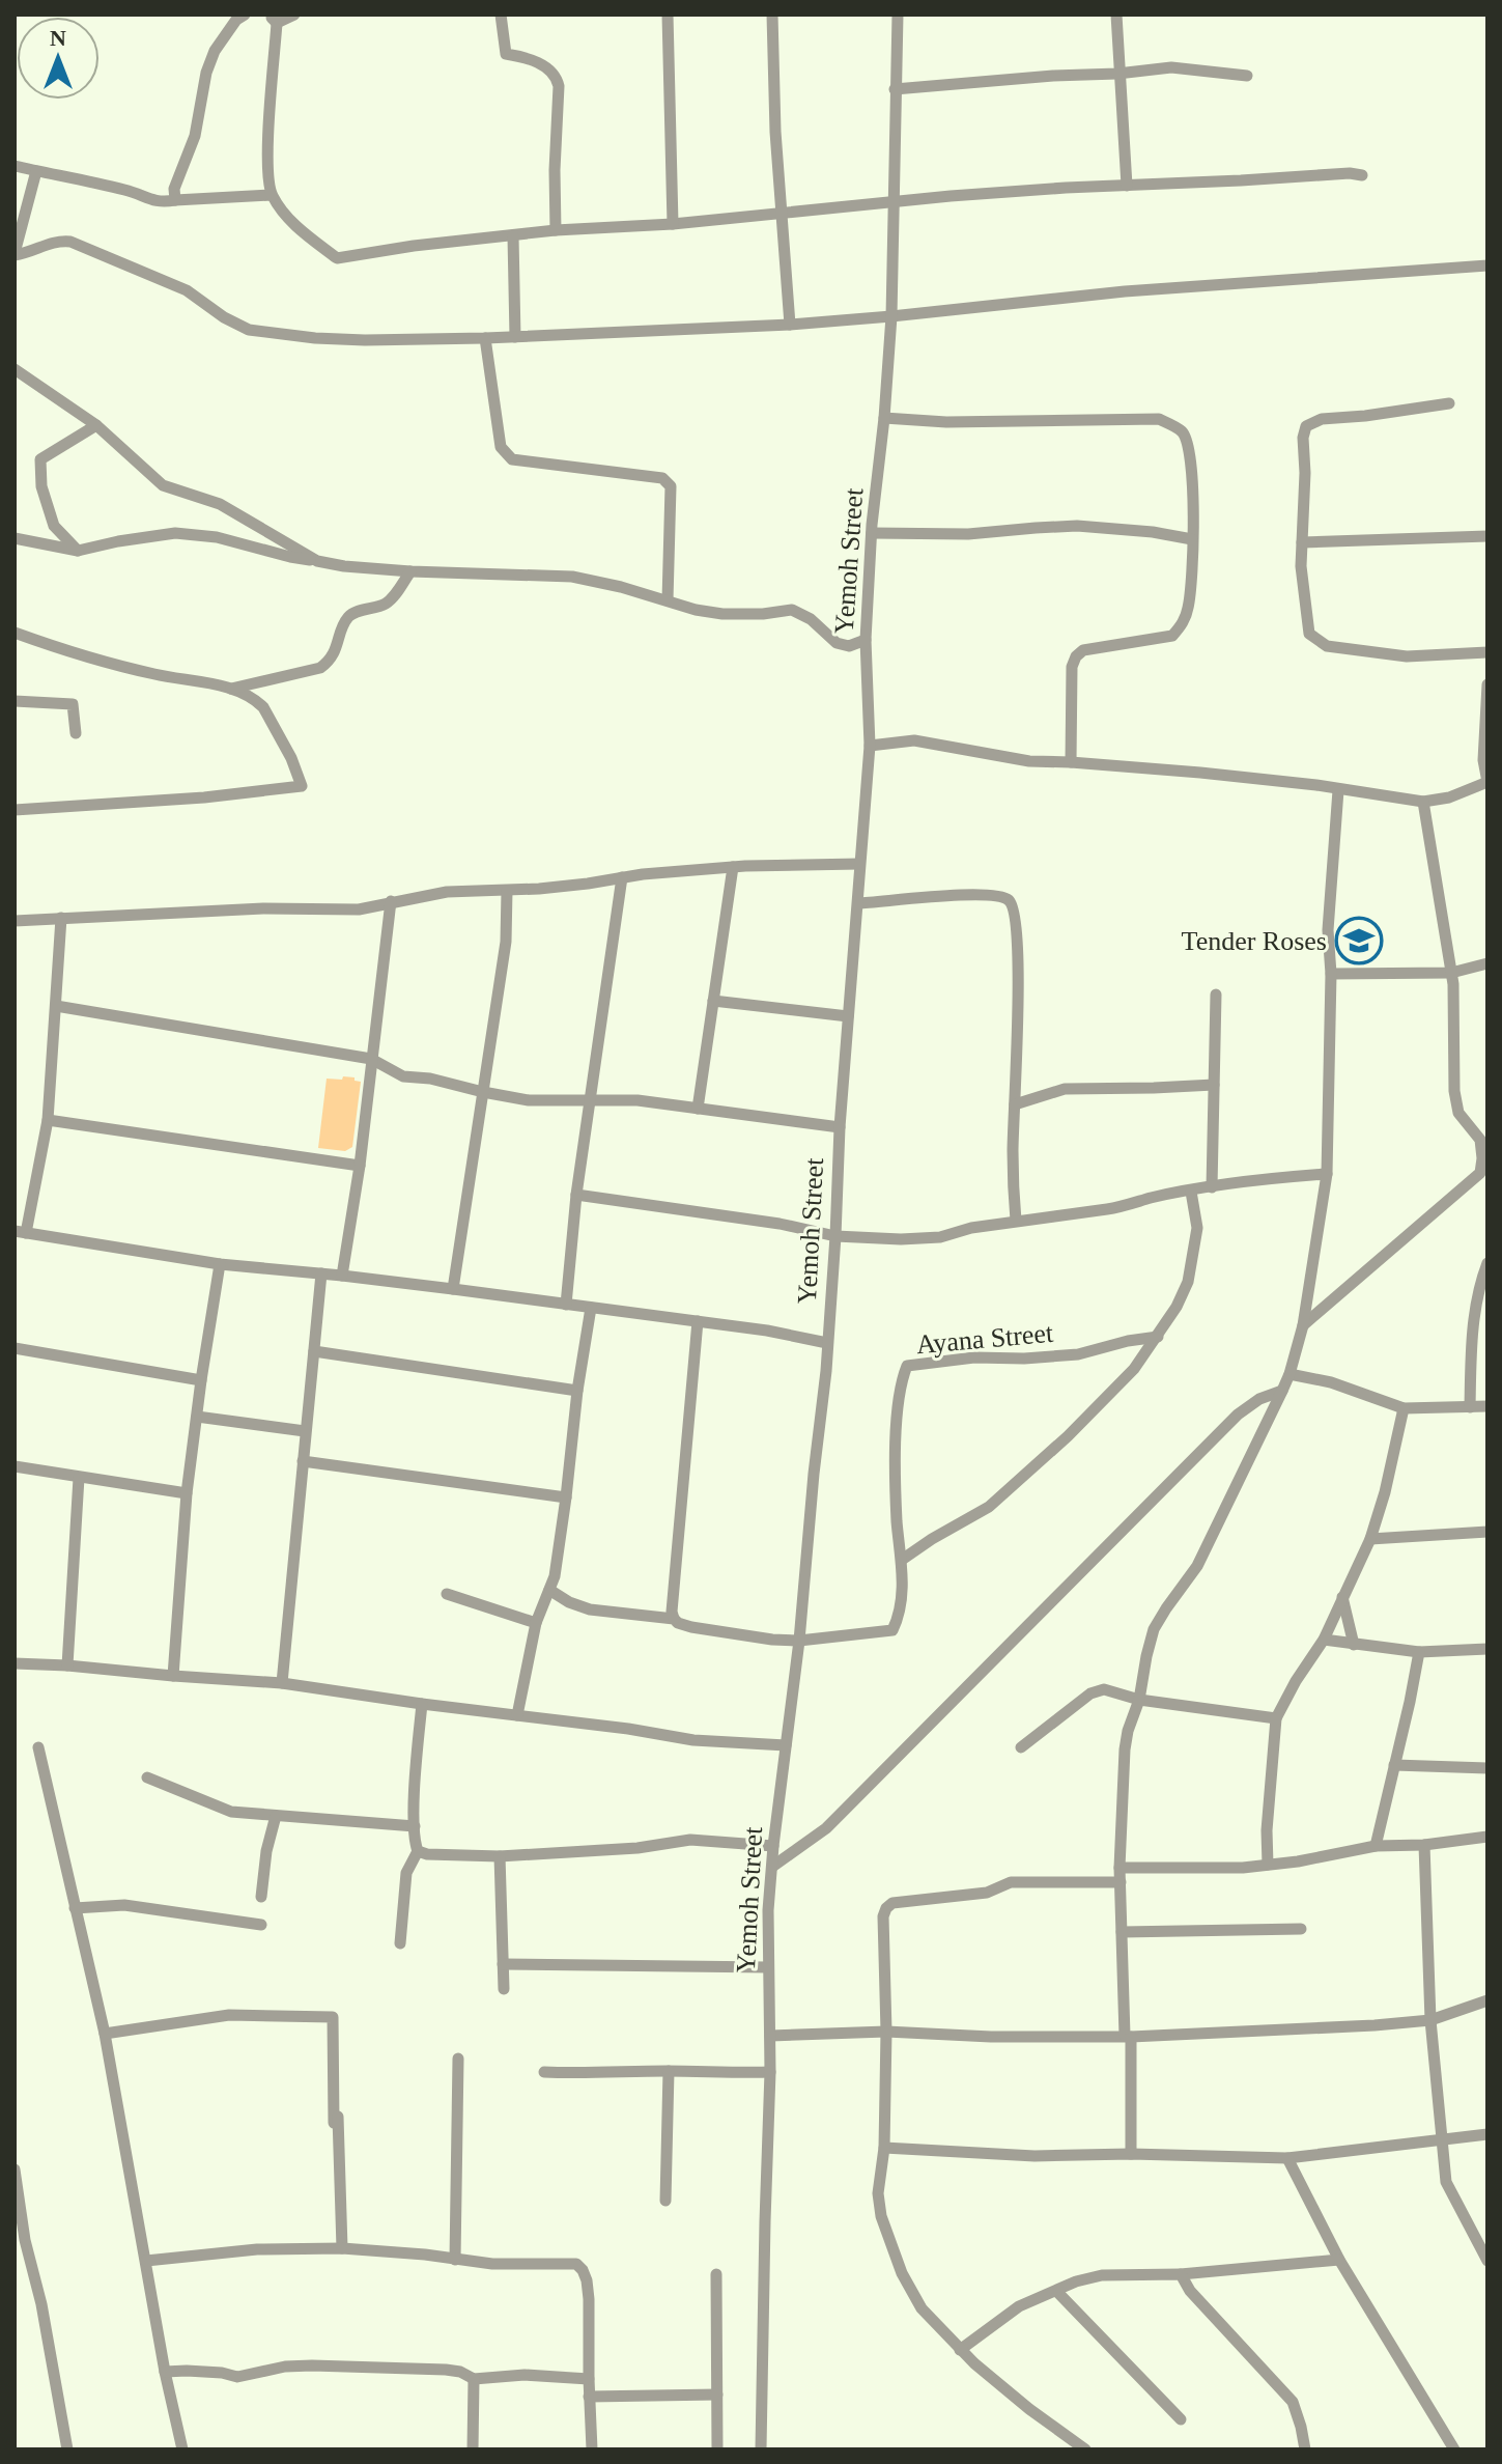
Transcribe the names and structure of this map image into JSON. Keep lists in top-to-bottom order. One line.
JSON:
{"streets":{"street":["Yemoh Street","Ayana Street"]},"places":{"school or university":["Tender Roses"]},"north":"top"}
